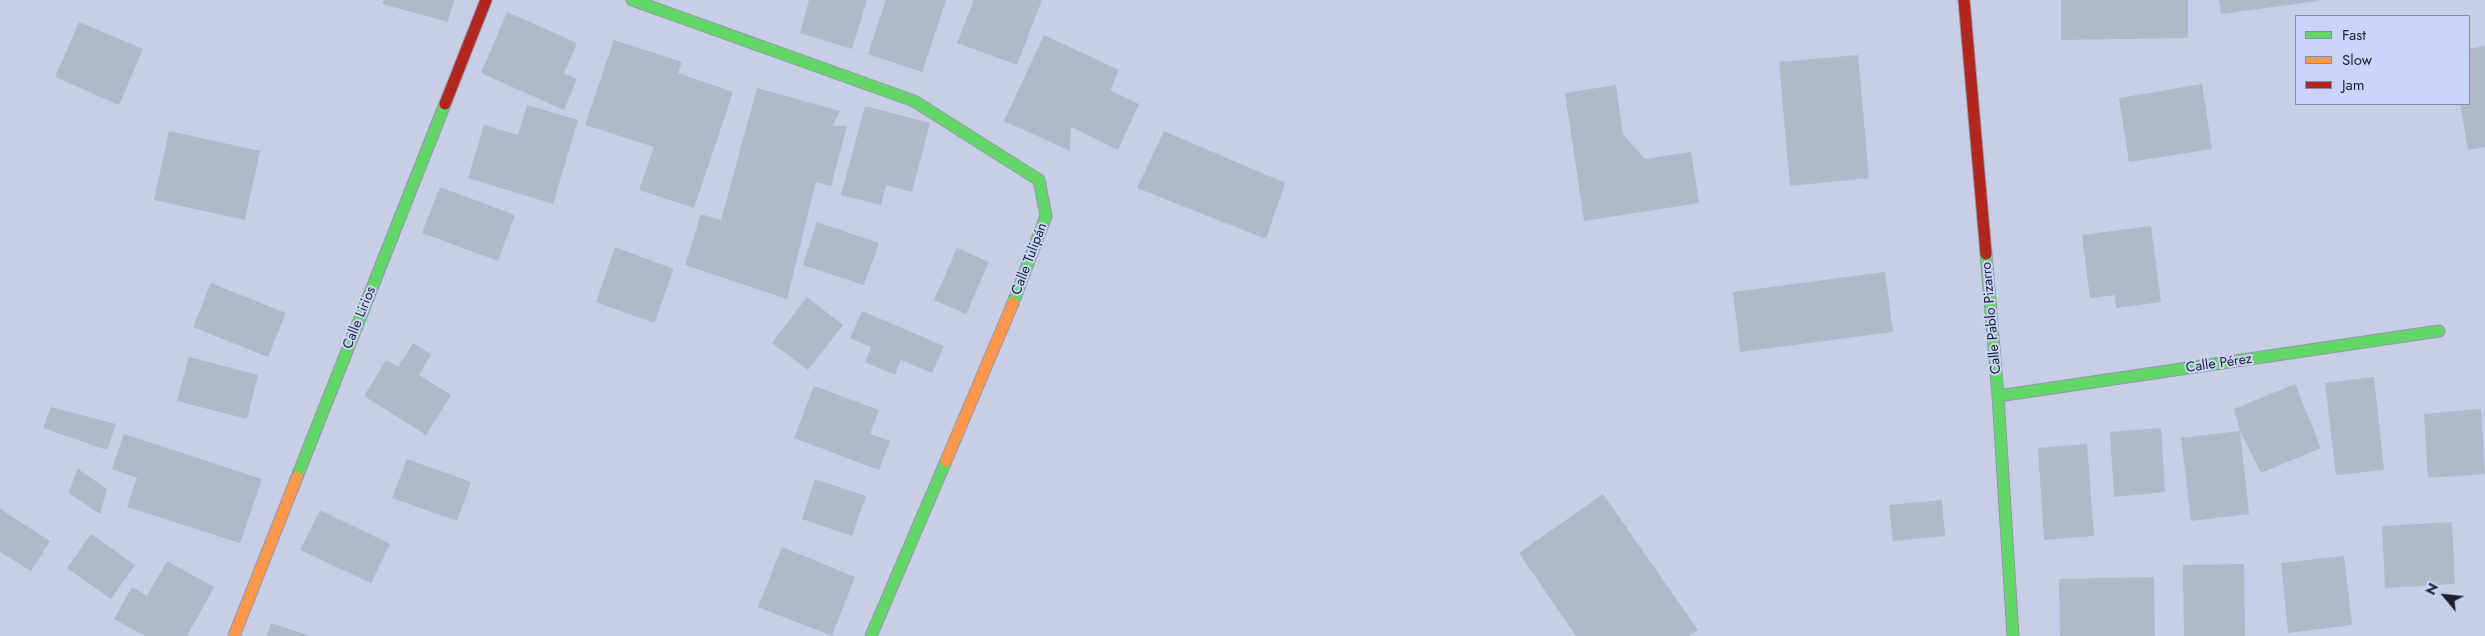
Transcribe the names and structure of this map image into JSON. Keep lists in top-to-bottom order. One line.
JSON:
{"streets":{"street":["Calle Tulipán","Calle Lirios","Calle Pablo Pizarro","Calle Pérez"]},"crossings":[["Calle Pablo Pizarro","Calle Pérez"]],"legend":["Fast","Slow","Jam"],"north":"top left"}
